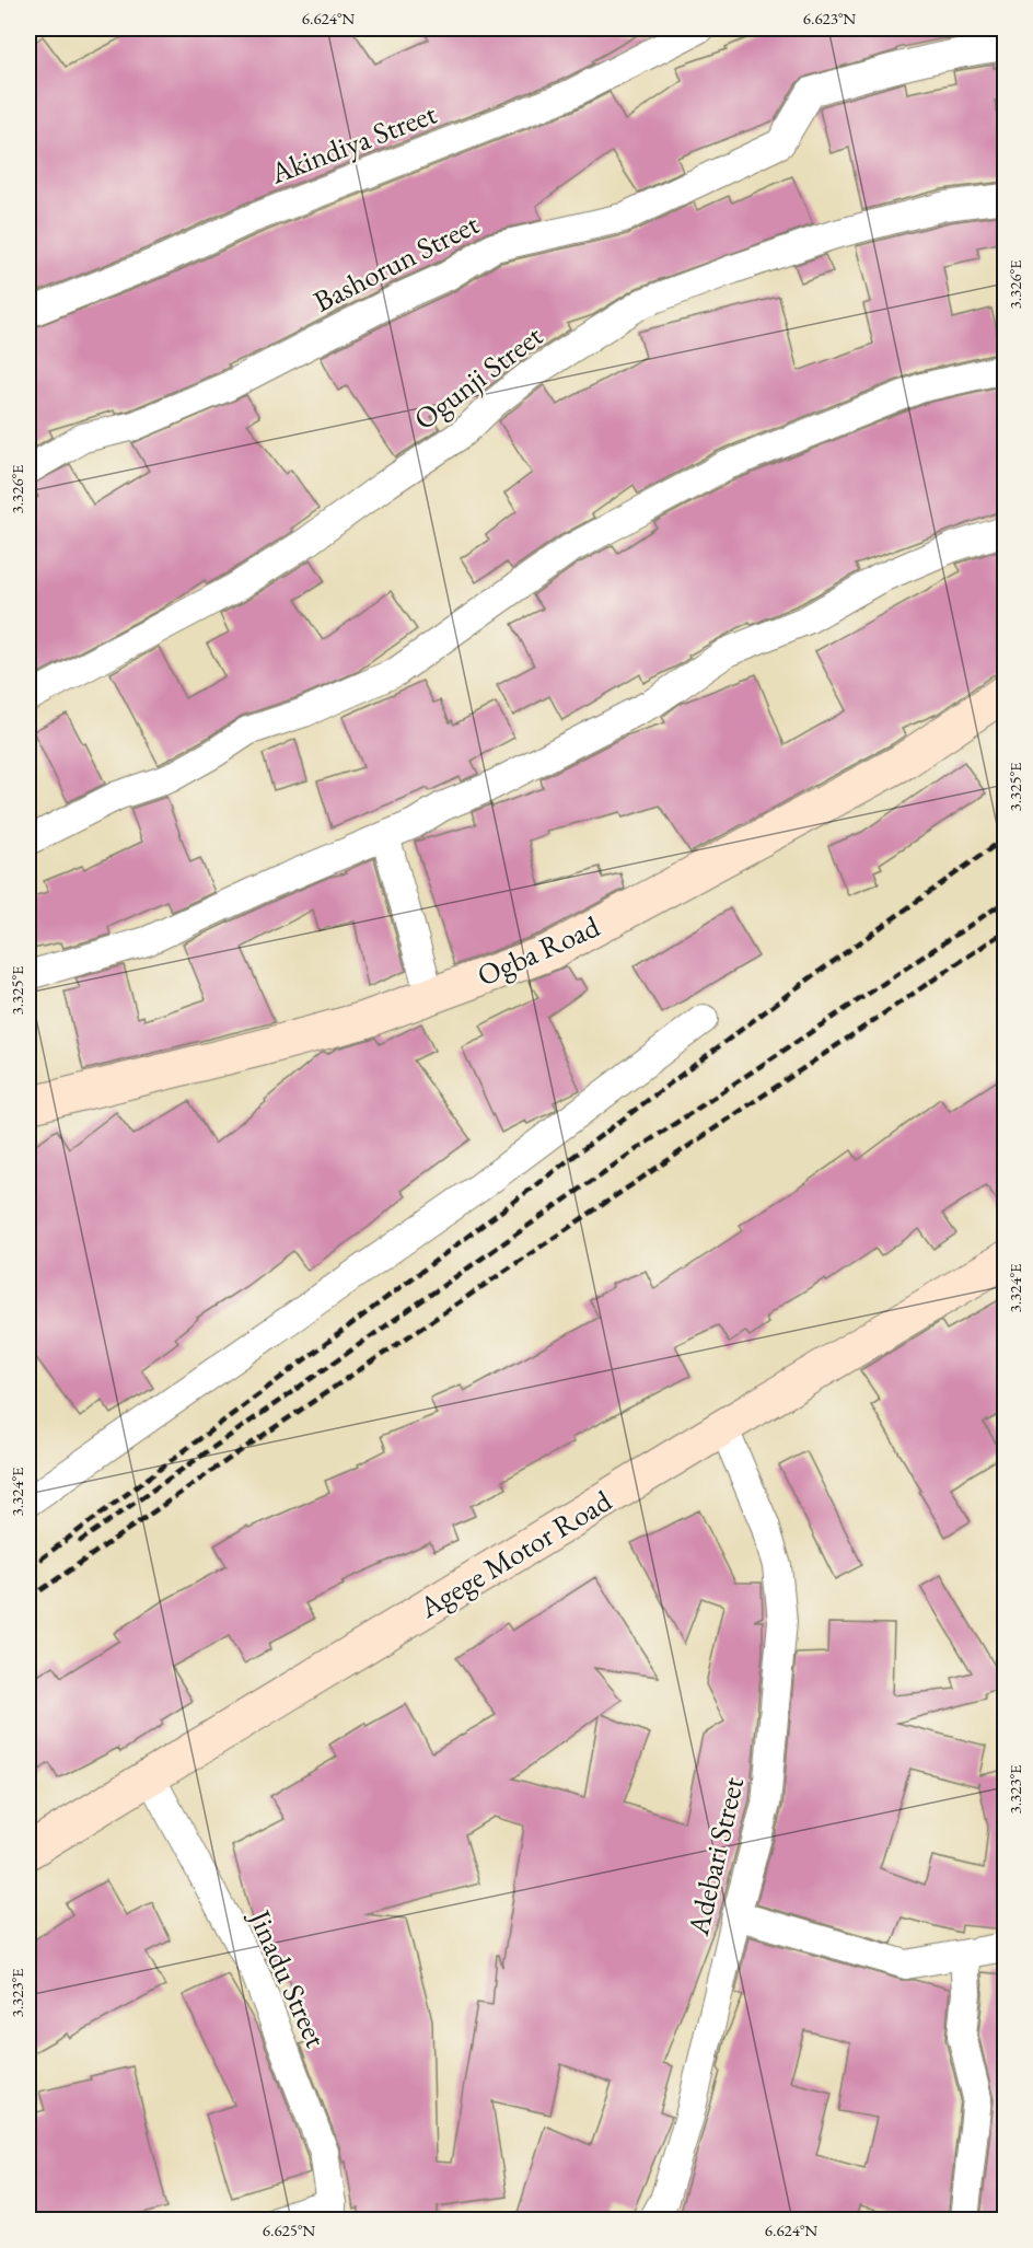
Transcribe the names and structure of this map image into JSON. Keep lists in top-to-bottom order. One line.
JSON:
{"streets":{"main road":["Ogba Road","Agege Motor Road"],"street":["Akindiya Street","Bashorun Street","Ogunji Street","Adebari Street","Jinadu Street"]},"crossings":[["Agege Motor Road","Adebari Street"],["Agege Motor Road","Jinadu Street"]],"coordinates":["6.624°N","6.623°N","3.326°E","3.325°E","3.324°E","3.323°E","6.625°N"]}
